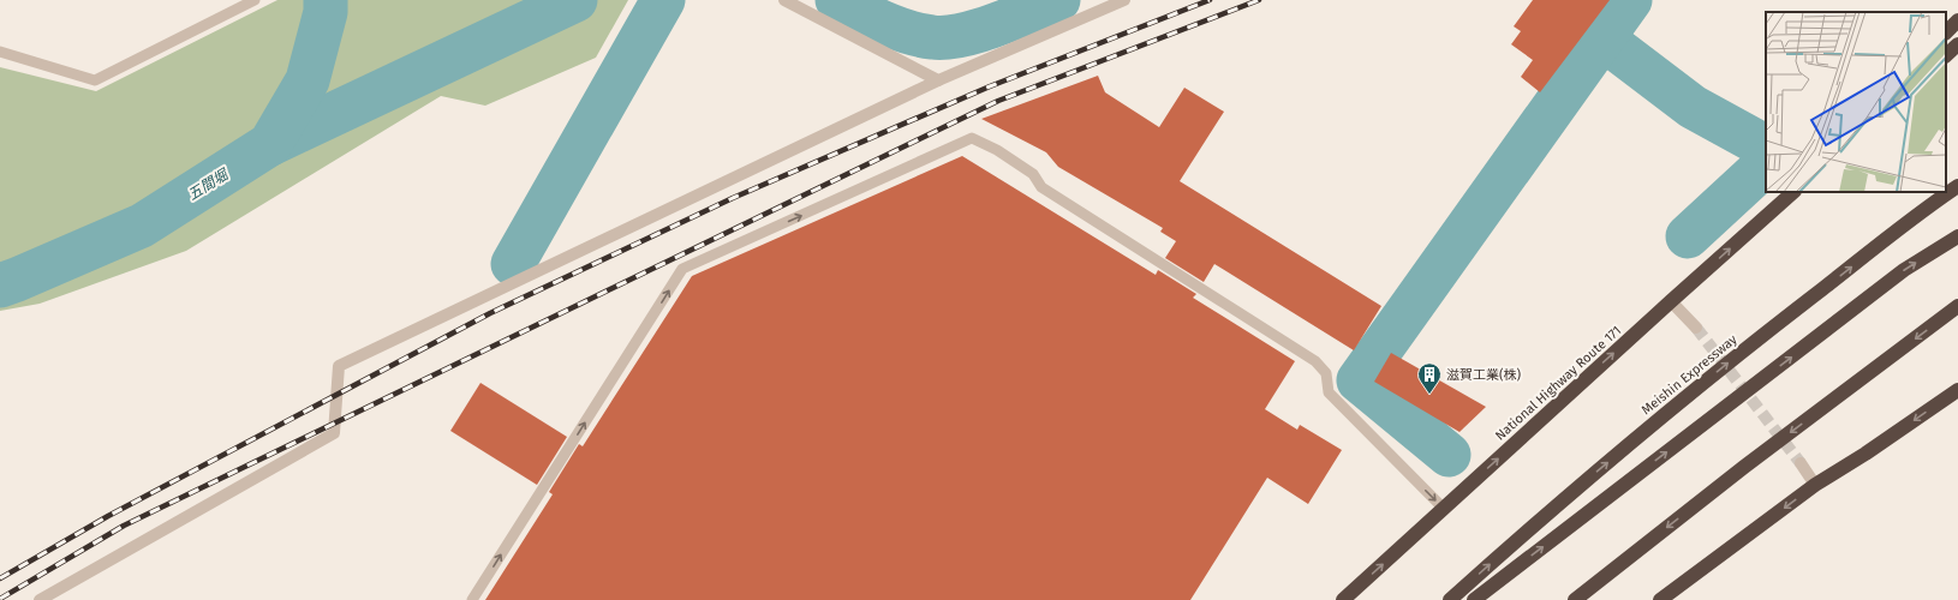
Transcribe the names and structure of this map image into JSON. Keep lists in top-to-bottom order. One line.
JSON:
{"streets":{"highway":["Meishin Expressway","National Highway Route 171"]},"water":["五間堀"],"places":{"building":["滋賀工業(株)"]}}
